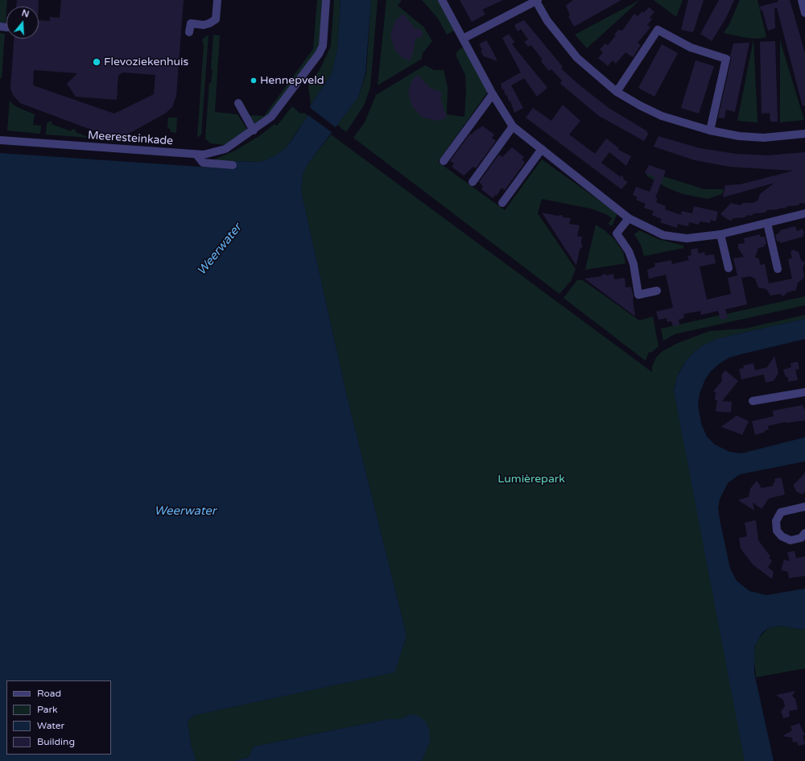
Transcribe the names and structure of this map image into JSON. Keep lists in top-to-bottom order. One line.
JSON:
{"streets":{"street":["Meeresteinkade"]},"water":["Weerwater"],"parks":["Lumièrepark"],"places":["Flevoziekenhuis","Hennepveld"],"legend":["Road","Park","Water","Building"],"north":"top"}
